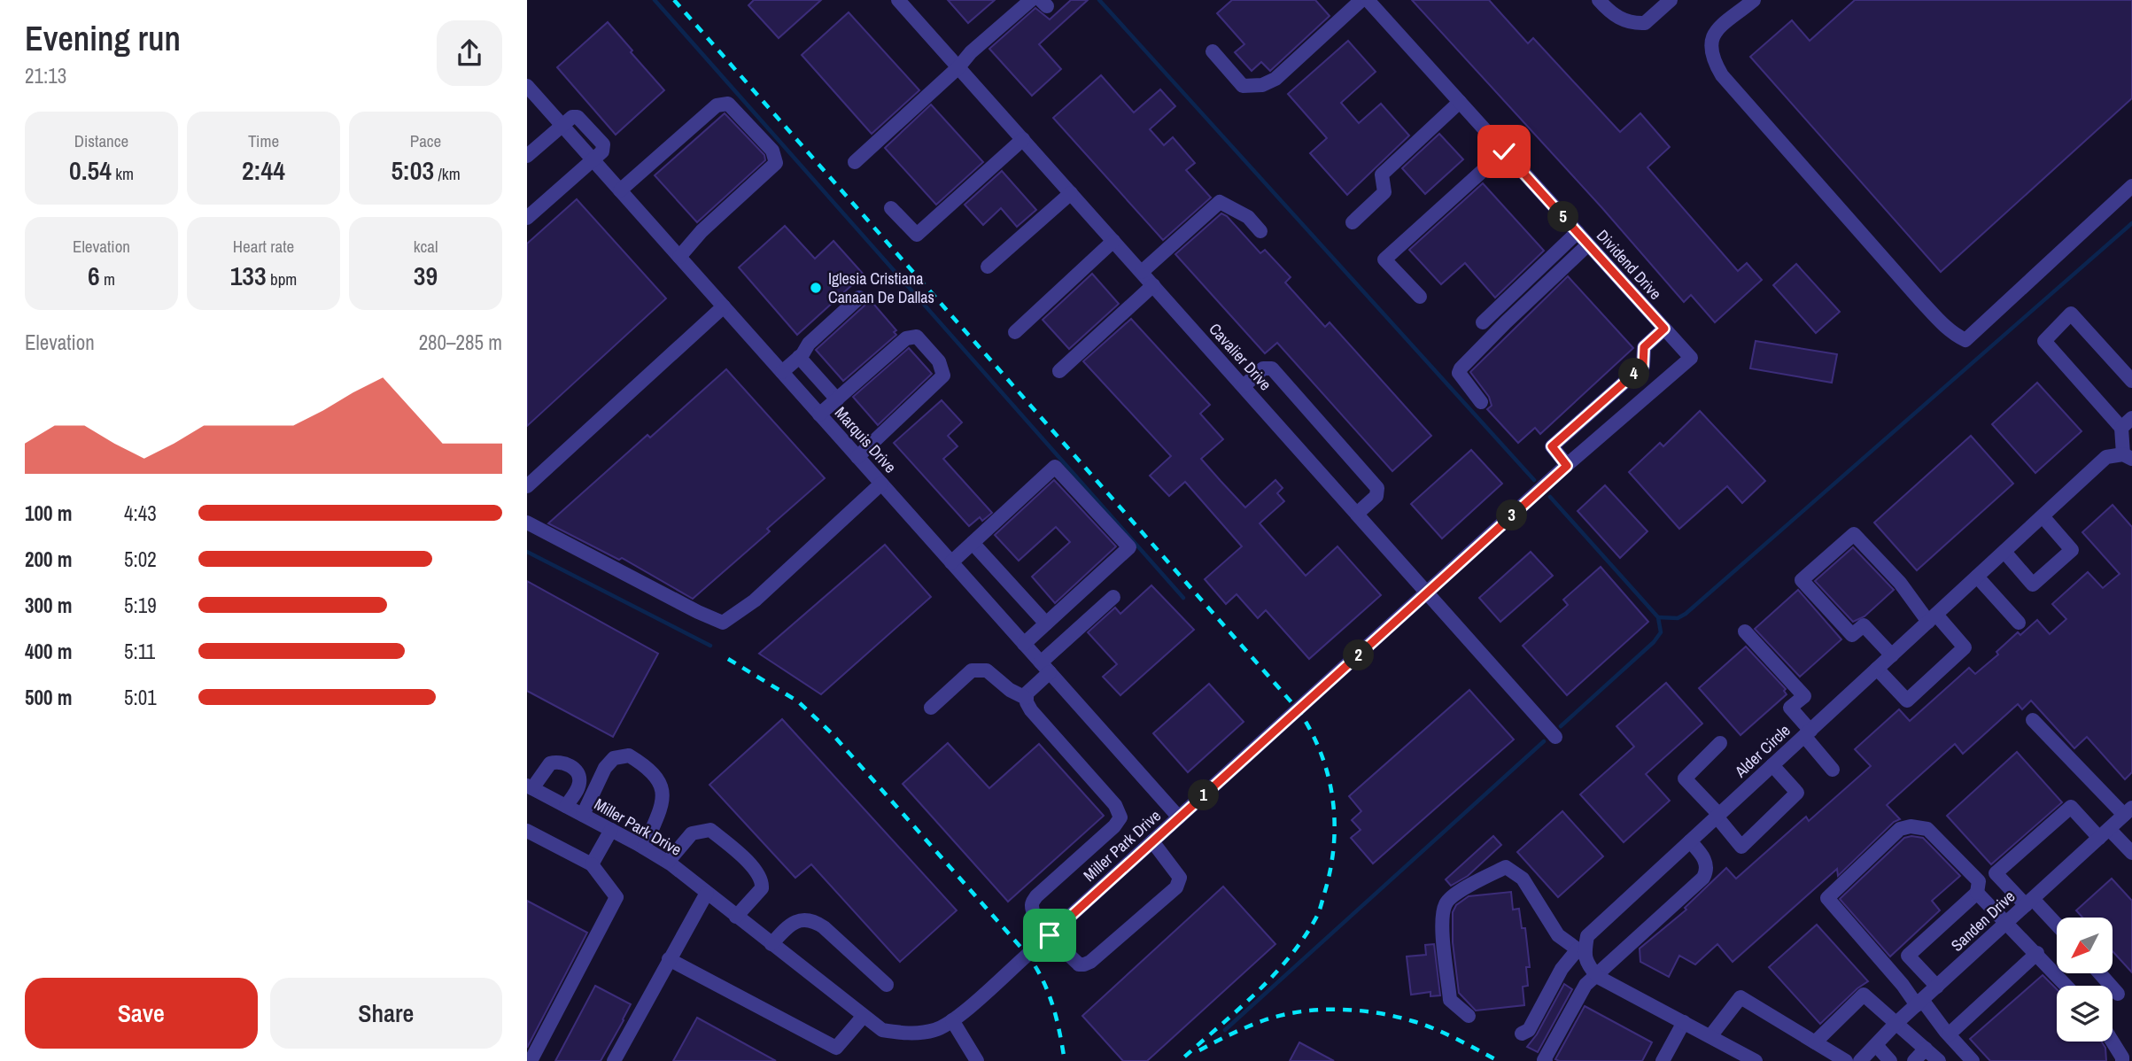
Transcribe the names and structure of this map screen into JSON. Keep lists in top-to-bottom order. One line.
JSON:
{"streets":{"street":["Dividend Drive","Cavalier Drive","Marquis Drive","Alder Circle","Miller Park Drive","Sanden Drive"]},"crossings":[["Dividend Drive","Miller Park Drive"],["Cavalier Drive","Miller Park Drive"],["Marquis Drive","Miller Park Drive"]],"places":["Iglesia Cristiana Canaan De Dallas"],"north":"bottom left","page":{"heading":["Evening run","21:13"],"stats":[["Distance","0.54 km"],["Time","2:44"],["Pace","5:03 /km"],["Elevation","6 m"],["Heart rate","133 bpm"],["kcal","39"]],"pins":["5","4","3","2","1"],"chart":["Elevation","280–285 m"],"list":[{"name":"100 m","note":"4:43"},{"name":"200 m","note":"5:02"},{"name":"300 m","note":"5:19"},{"name":"400 m","note":"5:11"},{"name":"500 m","note":"5:01"}],"buttons":["Save","Share"]}}
